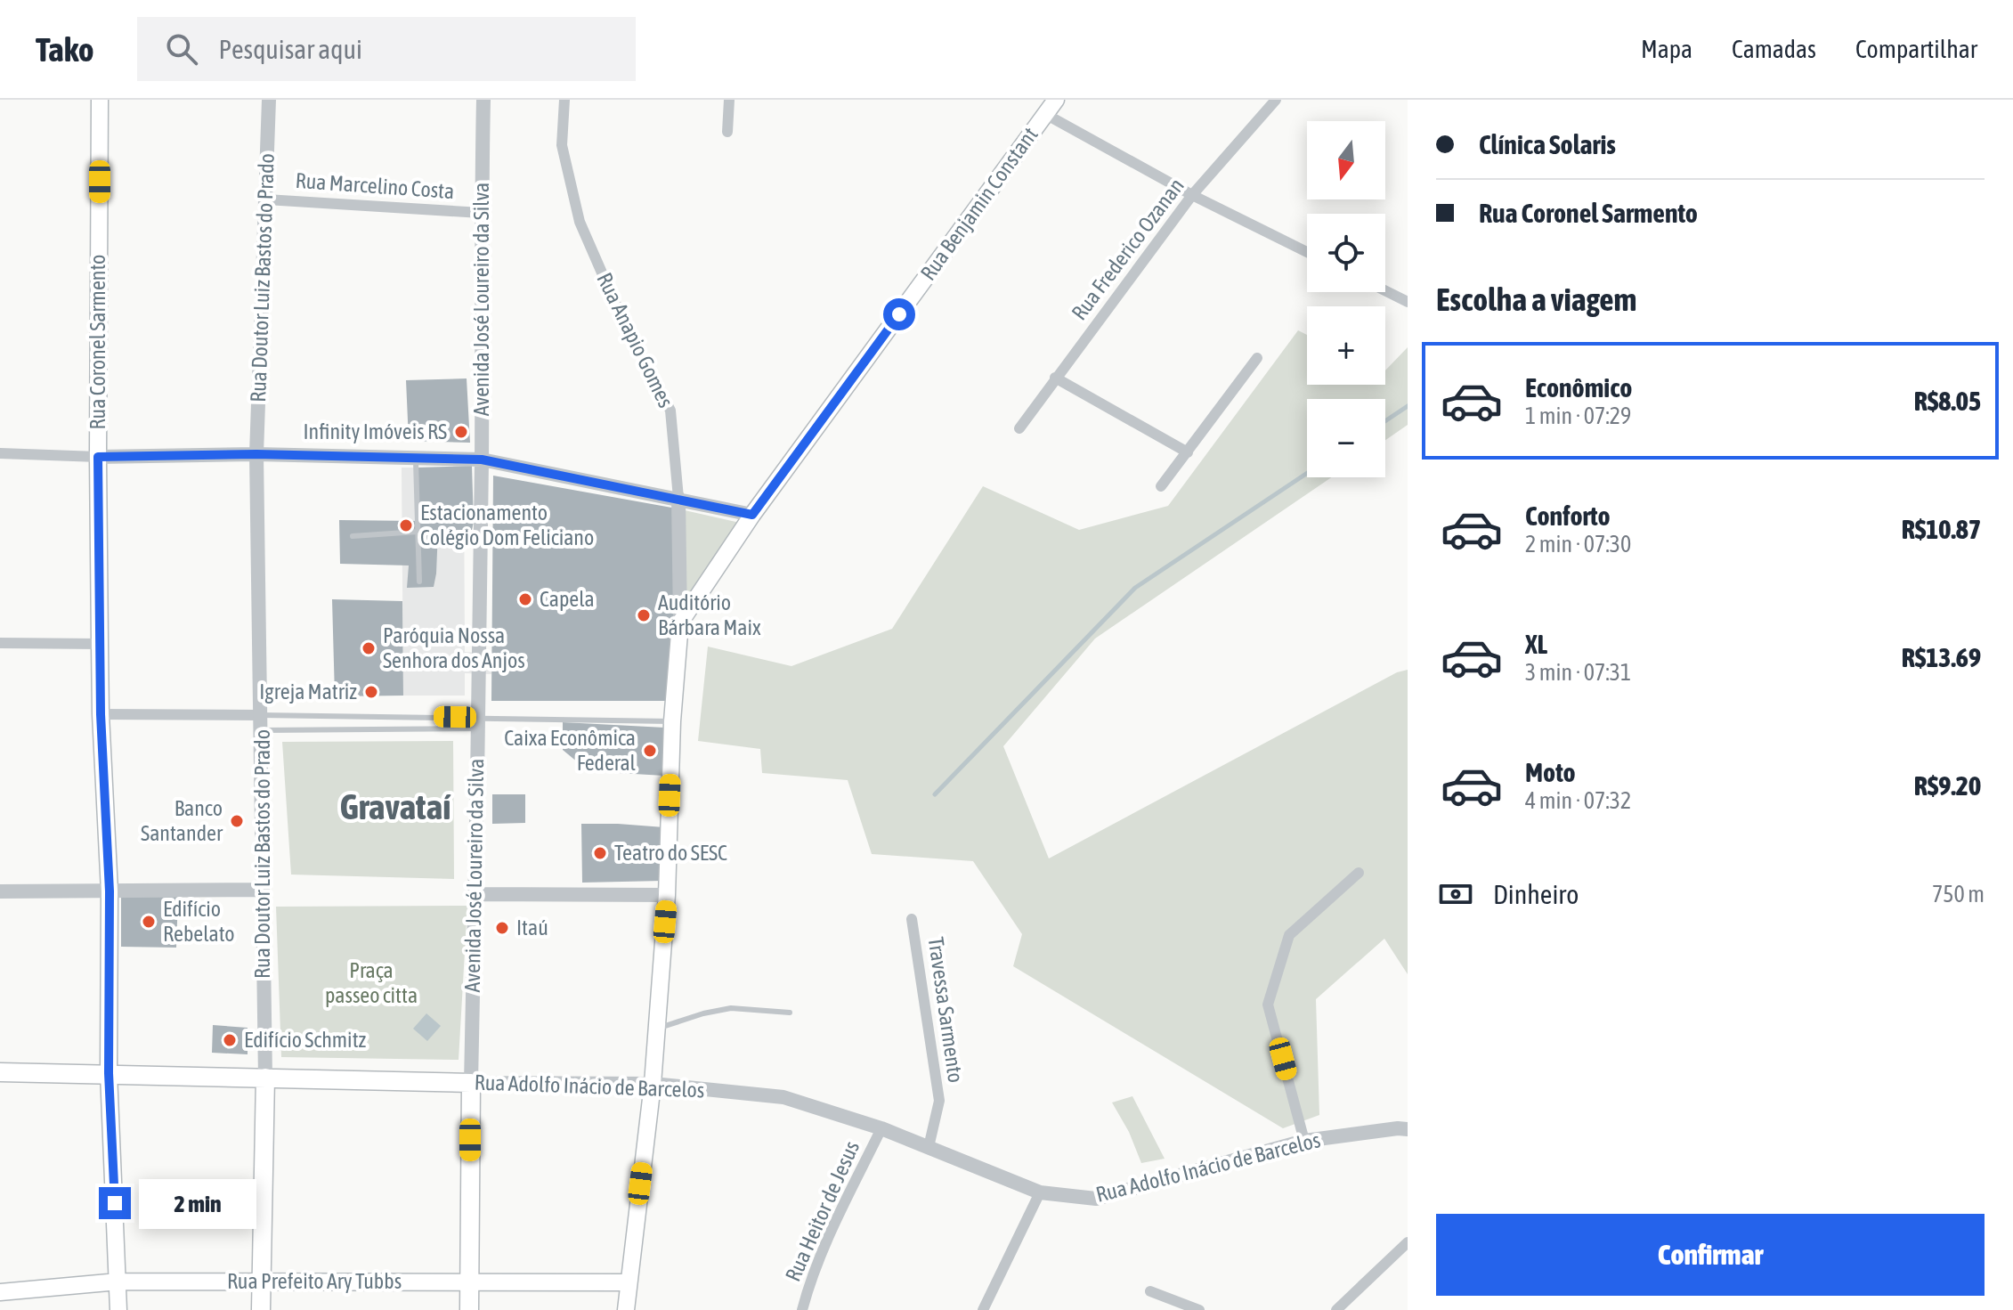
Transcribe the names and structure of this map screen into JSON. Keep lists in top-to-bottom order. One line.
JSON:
{"streets":{"main road":["Rua Benjamin Constant","Rua Doutor Luiz Bastos do Prado","Avenida José Loureiro da Silva","Rua Anapio Gomes","Rua Coronel Sarmento","Rua Adolfo Inácio de Barcelos","Rua Prefeito Ary Tubbs"],"street":["Rua Marcelino Costa","Rua Frederico Ozanan","Travessa Sarmento","Rua Heitor de Jesus"]},"crossings":[["Rua Marcelino Costa","Rua Doutor Luiz Bastos do Prado"],["Rua Marcelino Costa","Avenida José Loureiro da Silva"],["Rua Benjamin Constant","Rua Anapio Gomes"],["Rua Doutor Luiz Bastos do Prado","Rua Adolfo Inácio de Barcelos"],["Rua Doutor Luiz Bastos do Prado","Rua Prefeito Ary Tubbs"],["Avenida José Loureiro da Silva","Rua Adolfo Inácio de Barcelos"],["Avenida José Loureiro da Silva","Rua Prefeito Ary Tubbs"],["Rua Anapio Gomes","Rua Adolfo Inácio de Barcelos"],["Rua Anapio Gomes","Rua Prefeito Ary Tubbs"],["Rua Coronel Sarmento","Rua Adolfo Inácio de Barcelos"],["Rua Coronel Sarmento","Rua Prefeito Ary Tubbs"],["Travessa Sarmento","Rua Adolfo Inácio de Barcelos"],["Rua Adolfo Inácio de Barcelos","Rua Heitor de Jesus"]],"districts":["Gravataí"],"parks":["Praça passeo citta"],"places":["Infinity Imóveis RS","Estacionamento Colégio Dom Feliciano","Capela","Auditório Bárbara Maix","Paróquia Nossa Senhora dos Anjos","Igreja Matriz","Caixa Econômica Federal","Banco Santander","Teatro do SESC","Edifício Rebelato","Itaú","Edifício Schmitz"],"north":"bottom","page":{"header":"Tako","search":"Pesquisar aqui","nav":["Mapa","Camadas","Compartilhar"],"banner":["Clínica Solaris","Rua Coronel Sarmento"],"map_buttons":["+","−"],"heading":"Escolha a viagem","list":[{"name":"Econômico","note":"1 min · 07:29","value":"R$8.05"},{"name":"Conforto","note":"2 min · 07:30","value":"R$10.87"},{"name":"XL","note":"3 min · 07:31","value":"R$13.69"},{"name":"Moto","note":"4 min · 07:32","value":"R$9.20"}],"pay":["Dinheiro","750 m"],"bubble":"2 min","buttons":"Confirmar"}}
